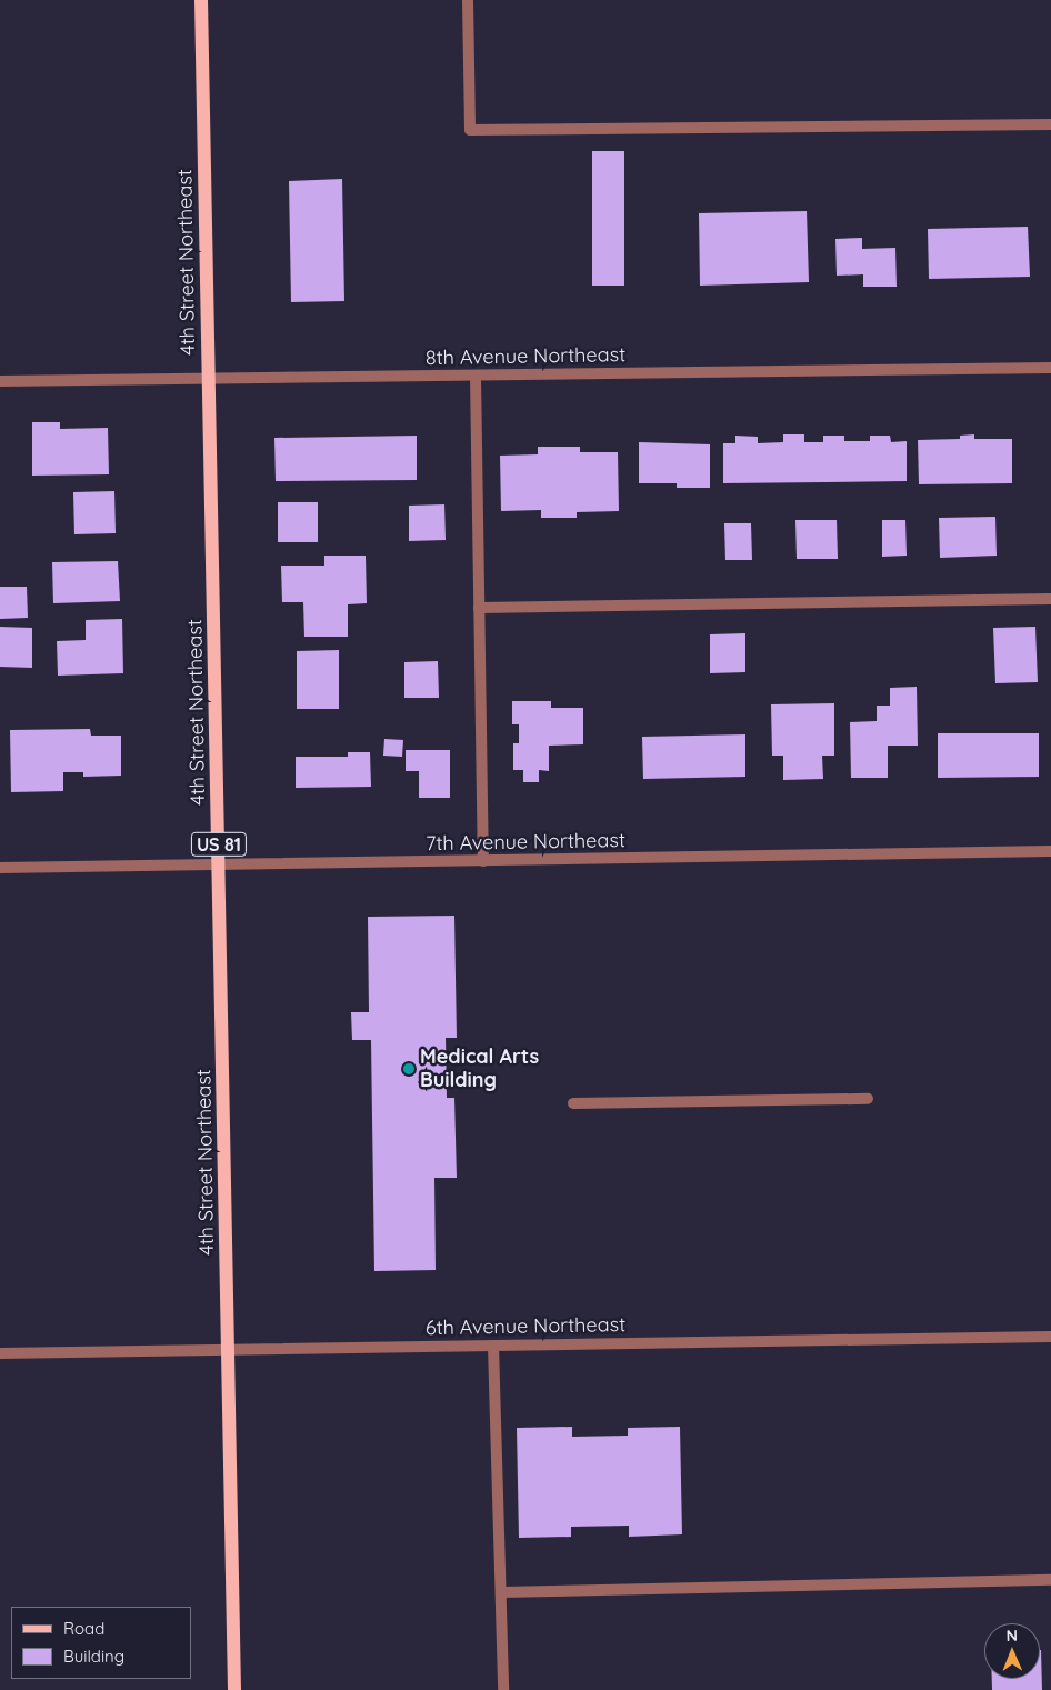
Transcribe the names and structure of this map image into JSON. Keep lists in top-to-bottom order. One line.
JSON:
{"streets":{"main road":["4th Street Northeast","US 81"],"street":["8th Avenue Northeast","7th Avenue Northeast","6th Avenue Northeast"]},"crossings":[["4th Street Northeast","8th Avenue Northeast"],["4th Street Northeast","7th Avenue Northeast"],["4th Street Northeast","6th Avenue Northeast"]],"places":["Medical Arts Building"],"legend":["Road","Building"],"north":"top"}
